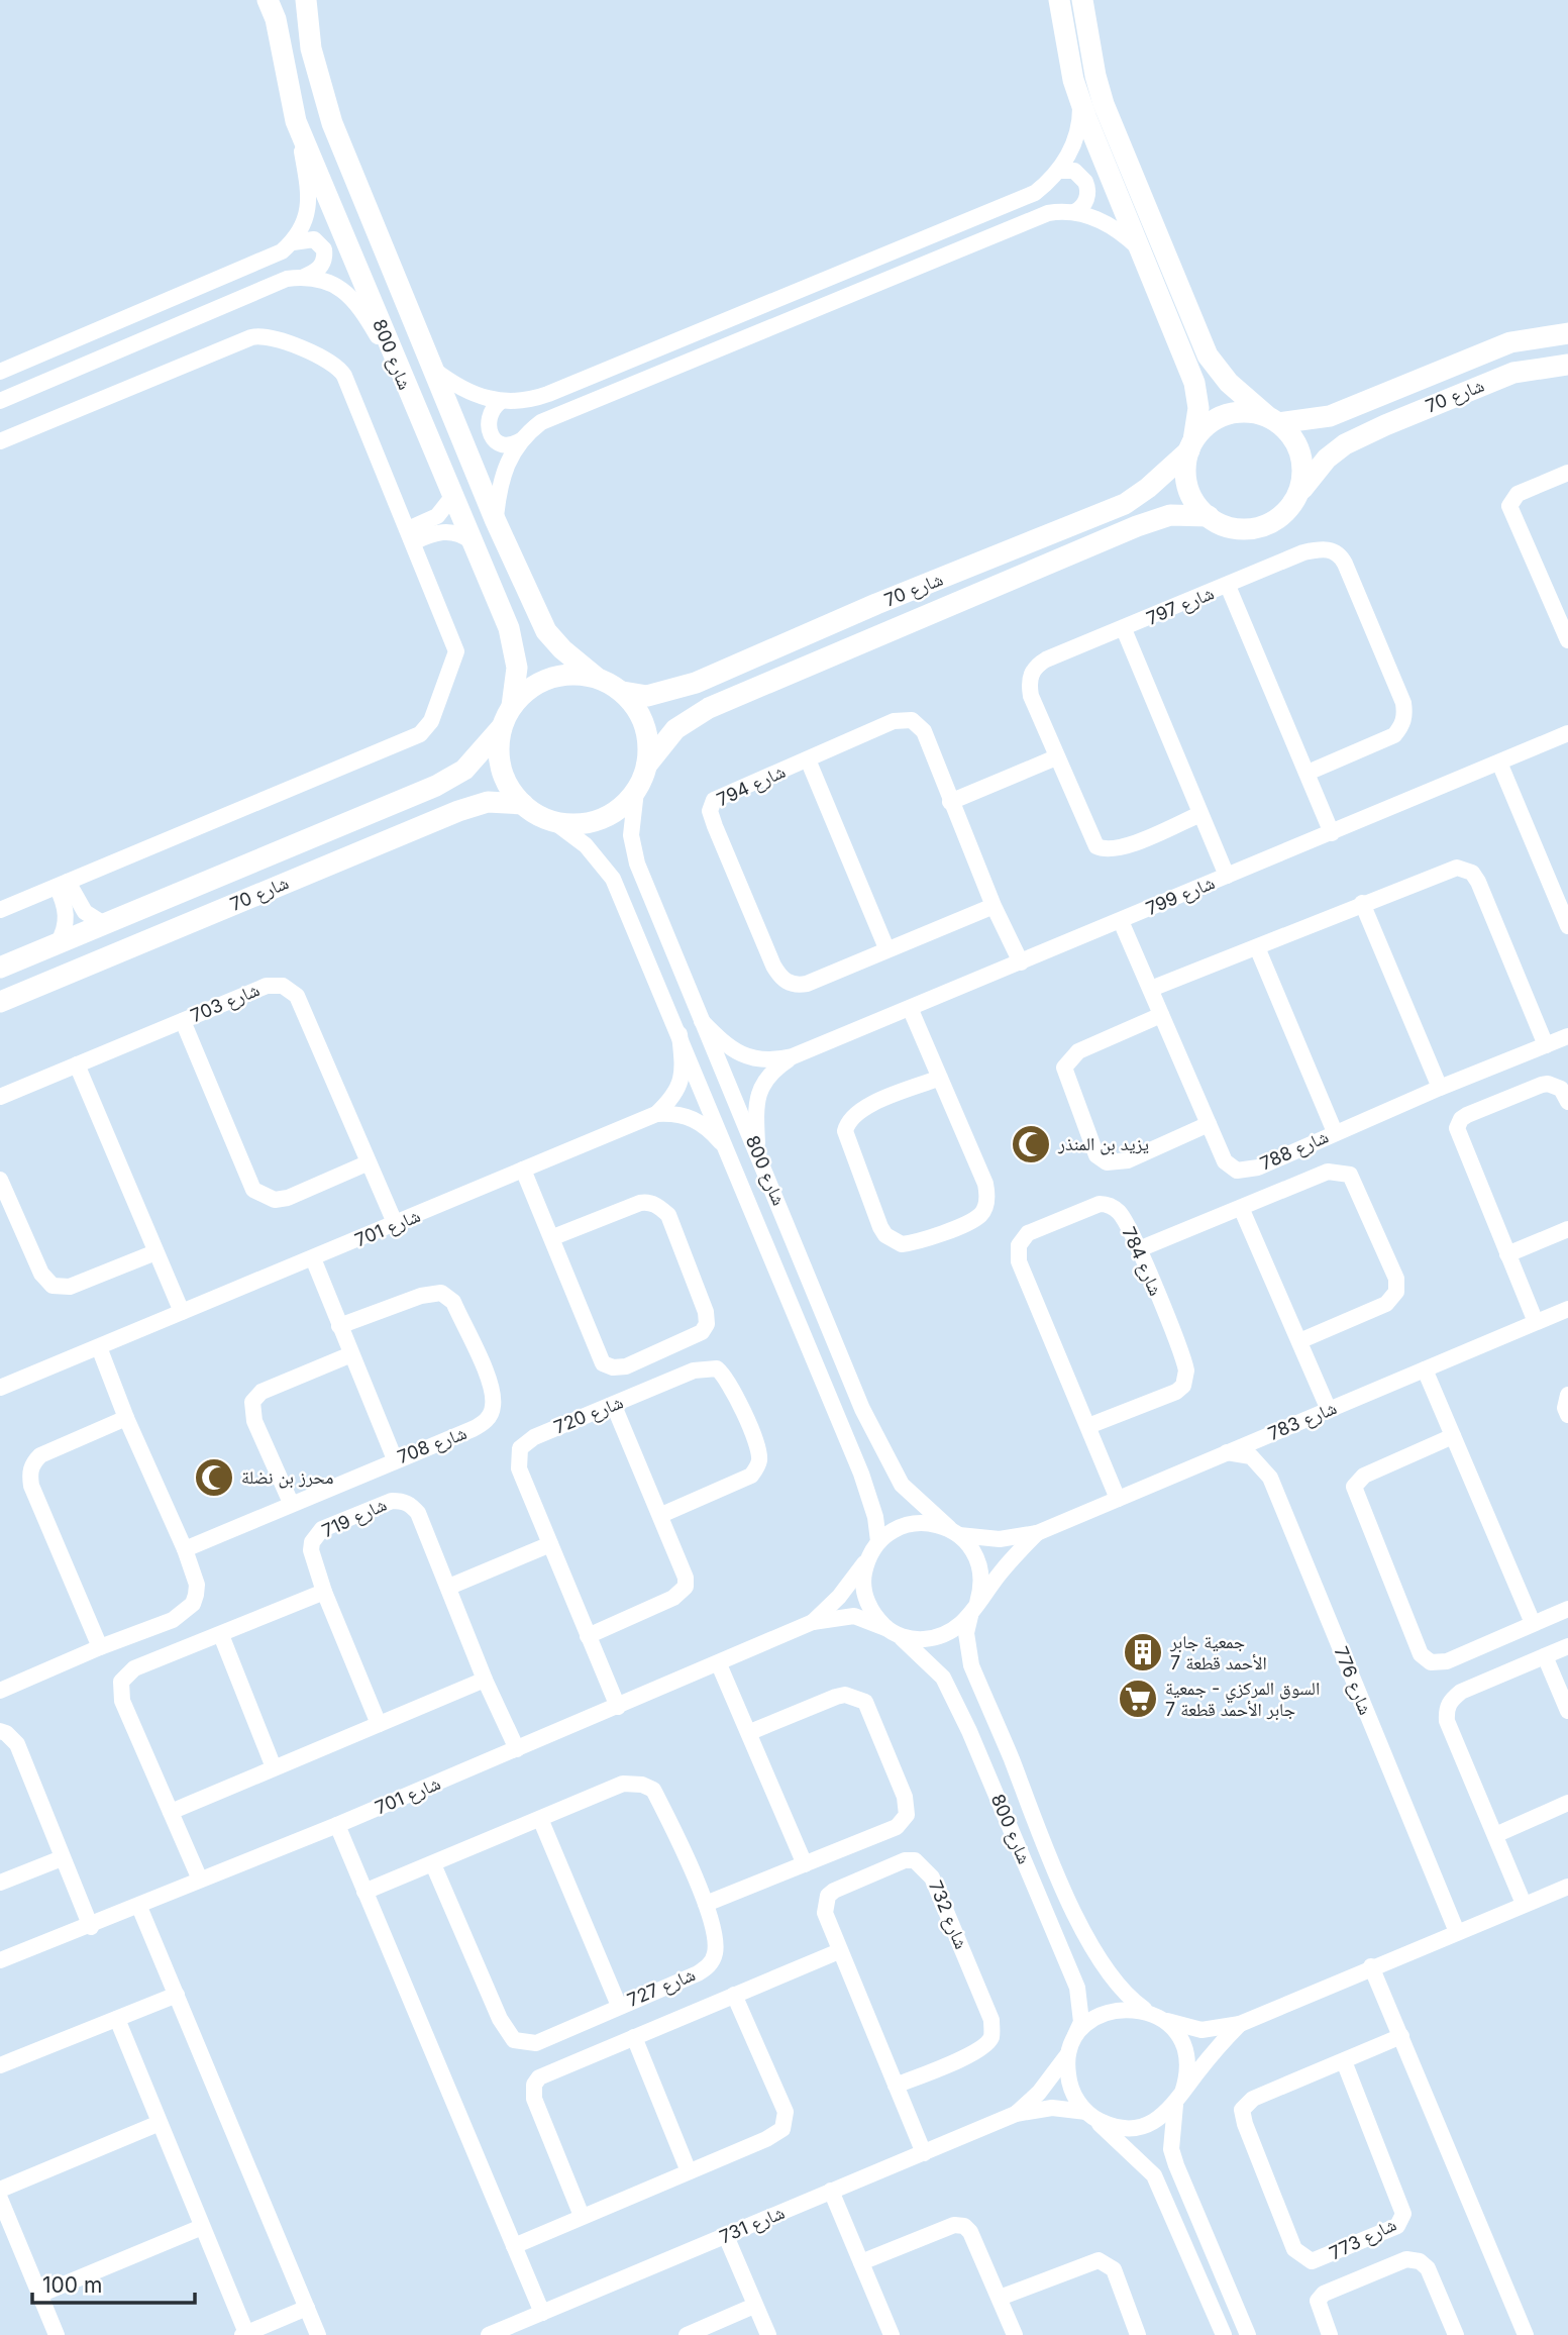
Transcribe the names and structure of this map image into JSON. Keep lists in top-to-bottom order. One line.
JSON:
{"streets":{"main road":["شارع 800","شارع 70"],"street":["شارع 797","شارع 794","شارع 799","شارع 703","شارع 788","شارع 701","شارع 784","شارع 720","شارع 783","شارع 708","شارع 719","شارع 776","شارع 732","شارع 727","شارع 731","شارع 773"]},"crossings":[["شارع 800","شارع 70"],["شارع 800","شارع 799"],["شارع 800","شارع 701"],["شارع 800","شارع 783"],["شارع 800","شارع 731"],["شارع 794","شارع 799"],["شارع 799","شارع 788"],["شارع 703","شارع 701"],["شارع 701","شارع 720"],["شارع 701","شارع 783"],["شارع 701","شارع 719"],["شارع 784","شارع 783"],["شارع 783","شارع 776"],["شارع 732","شارع 731"]],"places":{"mosque":["يزيد بن المنذر","محرز بن نضلة"],"building":["جمعية جابر الأحمد قطعة 7"],"supermarket":["السوق المركزي - جمعية جابر الأحمد قطعة 7"]},"scale_bar":"100 m"}
